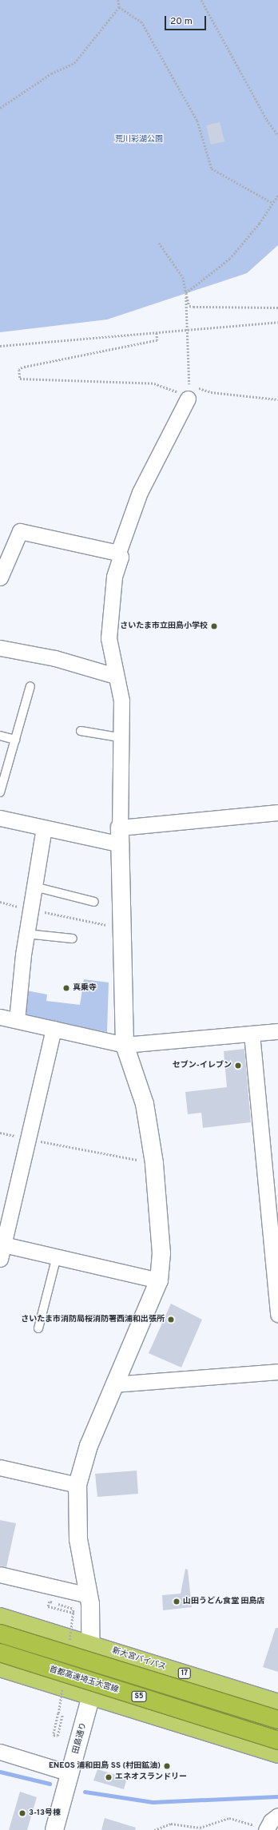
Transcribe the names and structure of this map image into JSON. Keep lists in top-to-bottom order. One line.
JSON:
{"streets":{"highway":["新大宮バイパス","17","首都高速埼玉大宮線","S5"],"street":["田島通り"]},"crossings":[["新大宮バイパス","田島通り"]],"parks":["荒川彩湖公園"],"places":["さいたま市立田島小学校","真乗寺","セブン-イレブン","さいたま市消防局桜消防署西浦和出張所","山田うどん食堂 田島店","ENEOS 浦和田島 SS (村田鉱油)","エネオスランドリー","3-13号棟"],"scale_bar":"20 m"}
